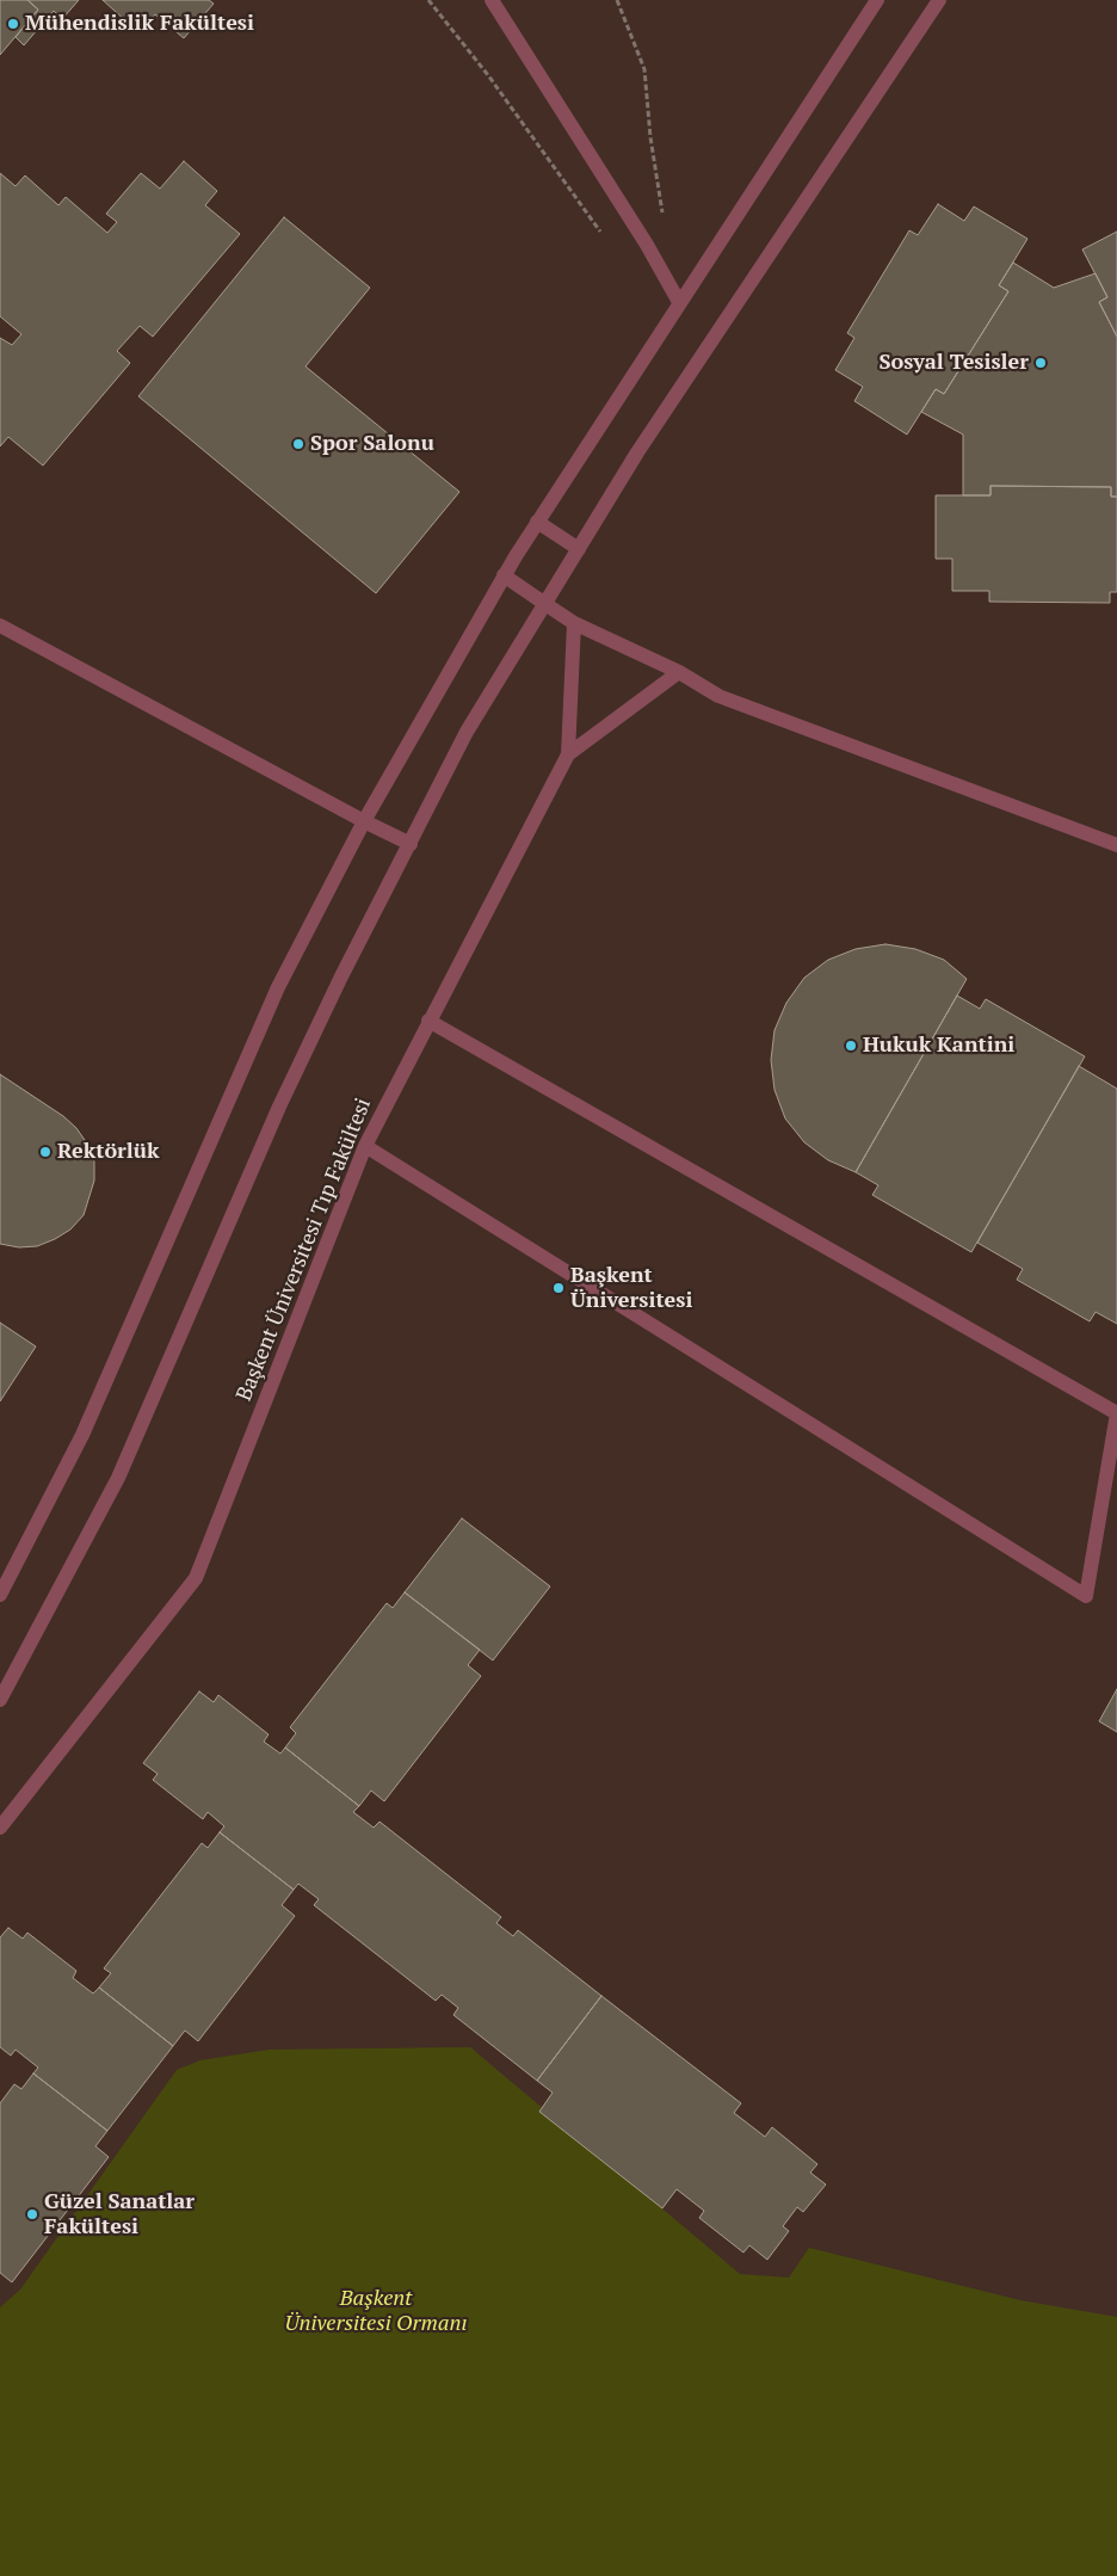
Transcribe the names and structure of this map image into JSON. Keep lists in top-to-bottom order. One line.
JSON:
{"streets":{"street":["Başkent Üniversitesi Tıp Fakültesi"]},"parks":["Başkent Üniversitesi Ormanı"],"places":["Mühendislik Fakültesi","Sosyal Tesisler","Spor Salonu","Hukuk Kantini","Rektörlük","Başkent Üniversitesi","Güzel Sanatlar Fakültesi"]}
